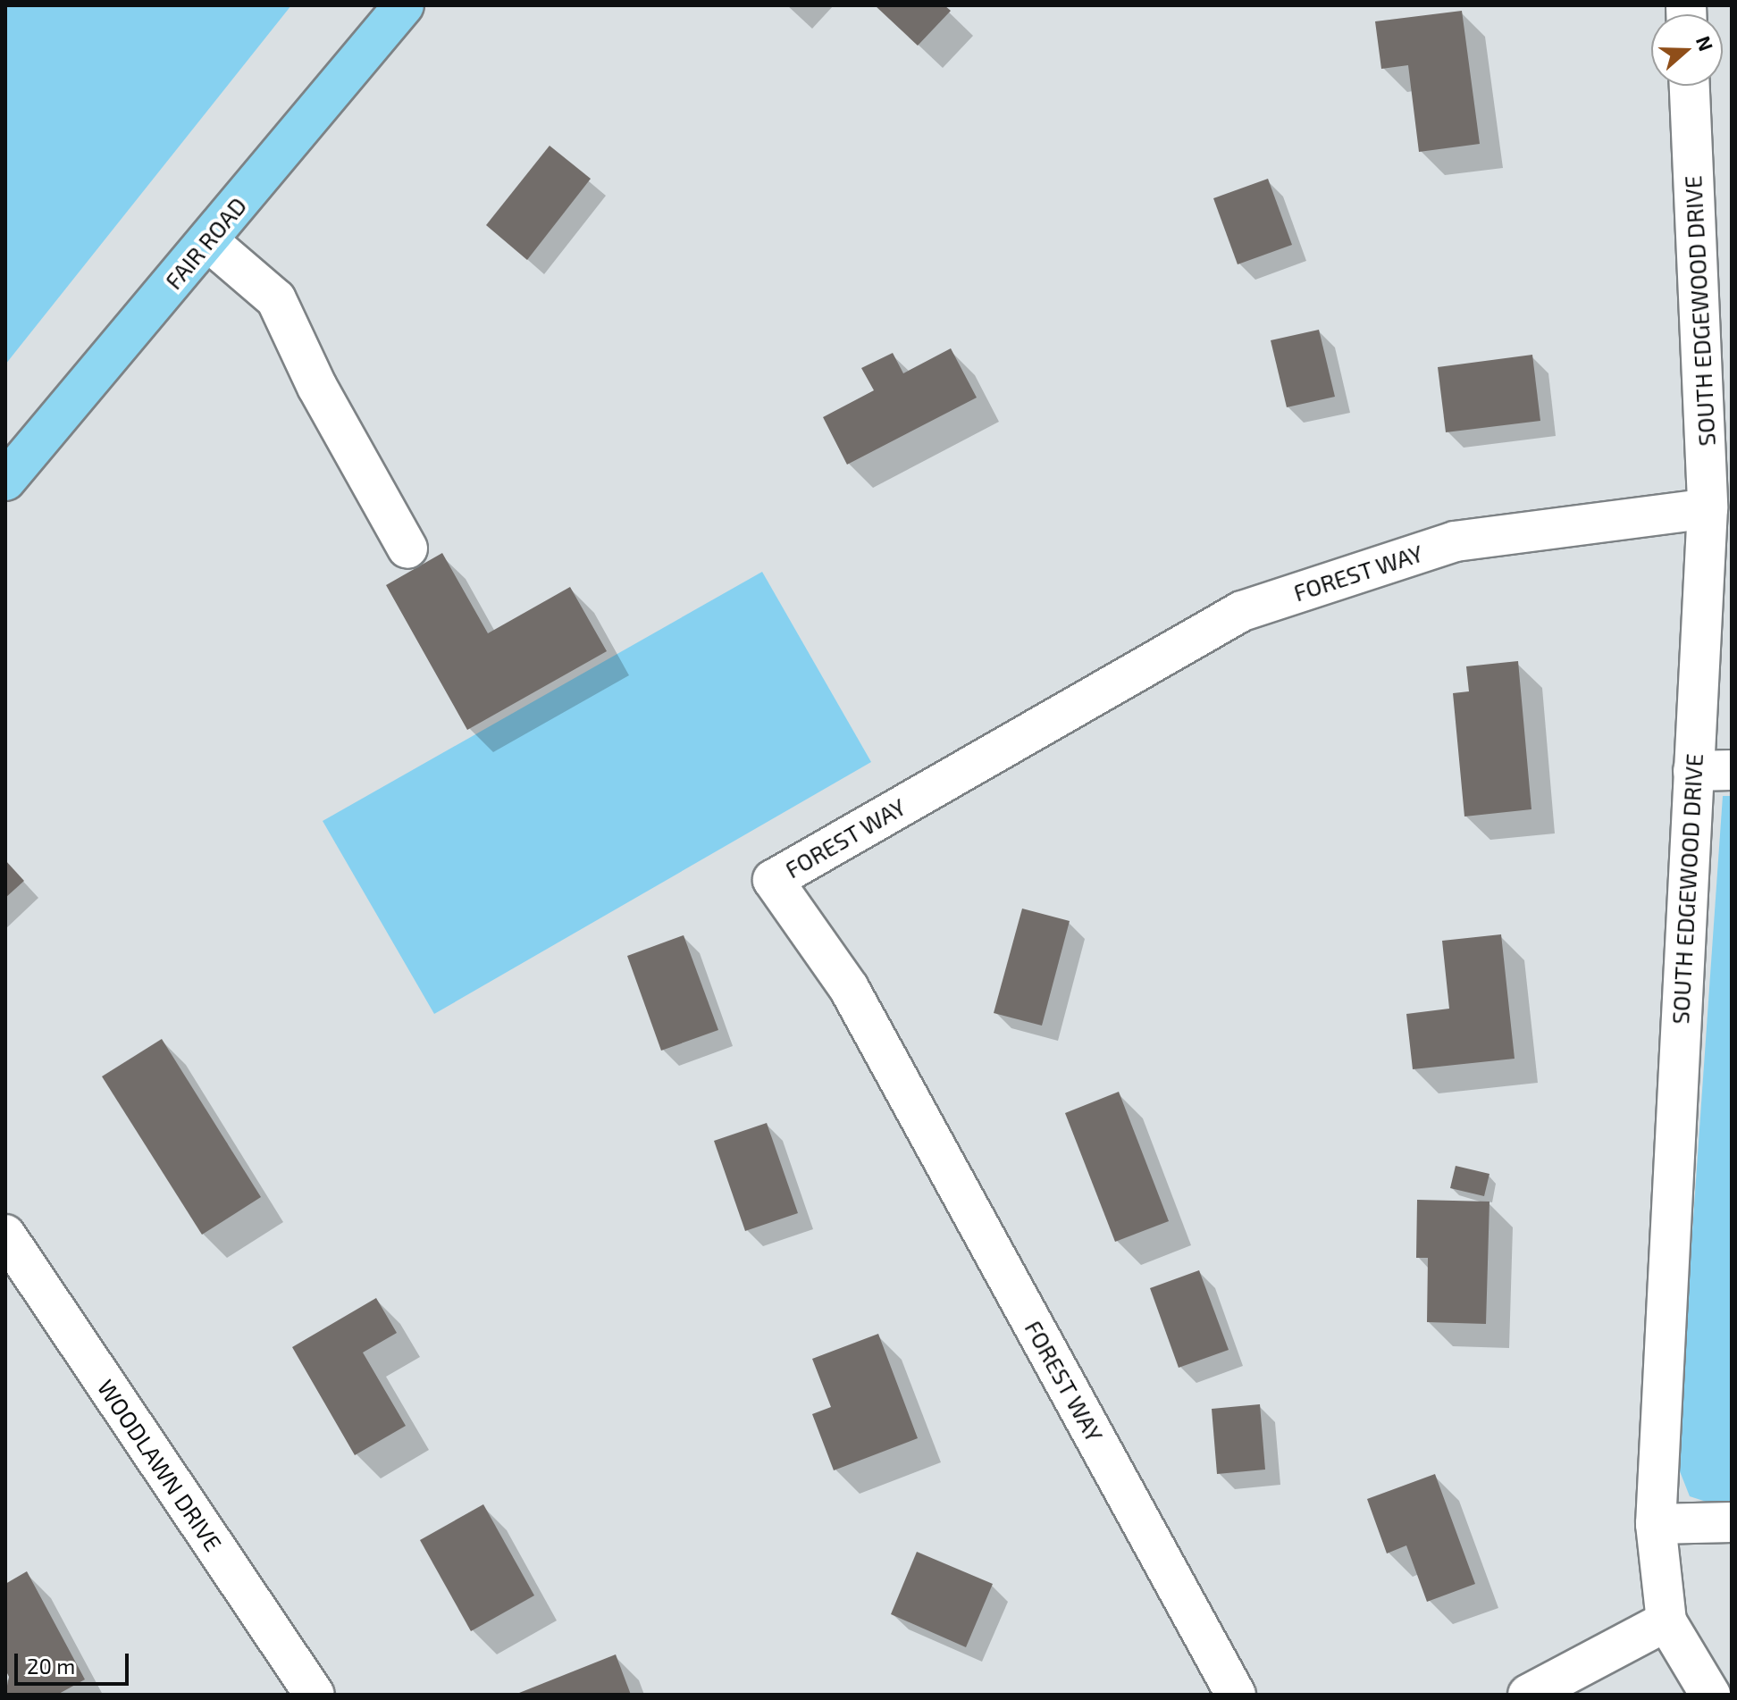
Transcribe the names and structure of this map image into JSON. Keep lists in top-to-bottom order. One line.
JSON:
{"streets":{"main road":["FAIR ROAD"],"street":["SOUTH EDGEWOOD DRIVE","FOREST WAY","WOODLAWN DRIVE"]},"crossings":[["SOUTH EDGEWOOD DRIVE","FOREST WAY"]],"scale_bar":"20 m","north":"right"}
